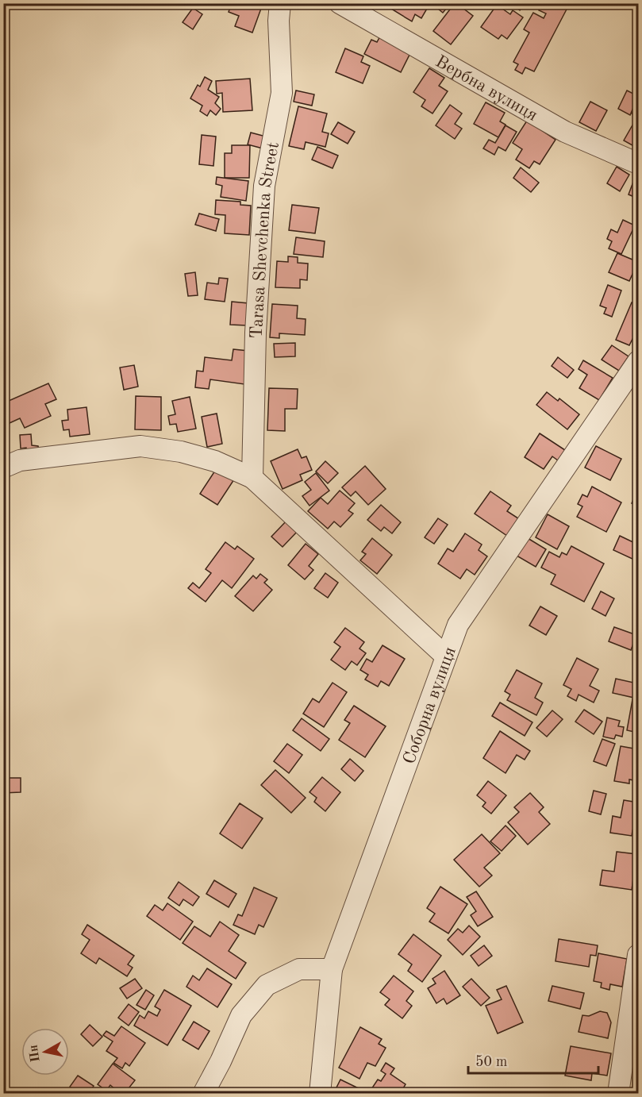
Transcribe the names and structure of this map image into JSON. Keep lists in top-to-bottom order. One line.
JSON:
{"streets":{"street":["Вербна вулиця","Tarasa Shevchenka Street","Соборна вулиця"]},"scale_bar":"50 m","north":"left"}
